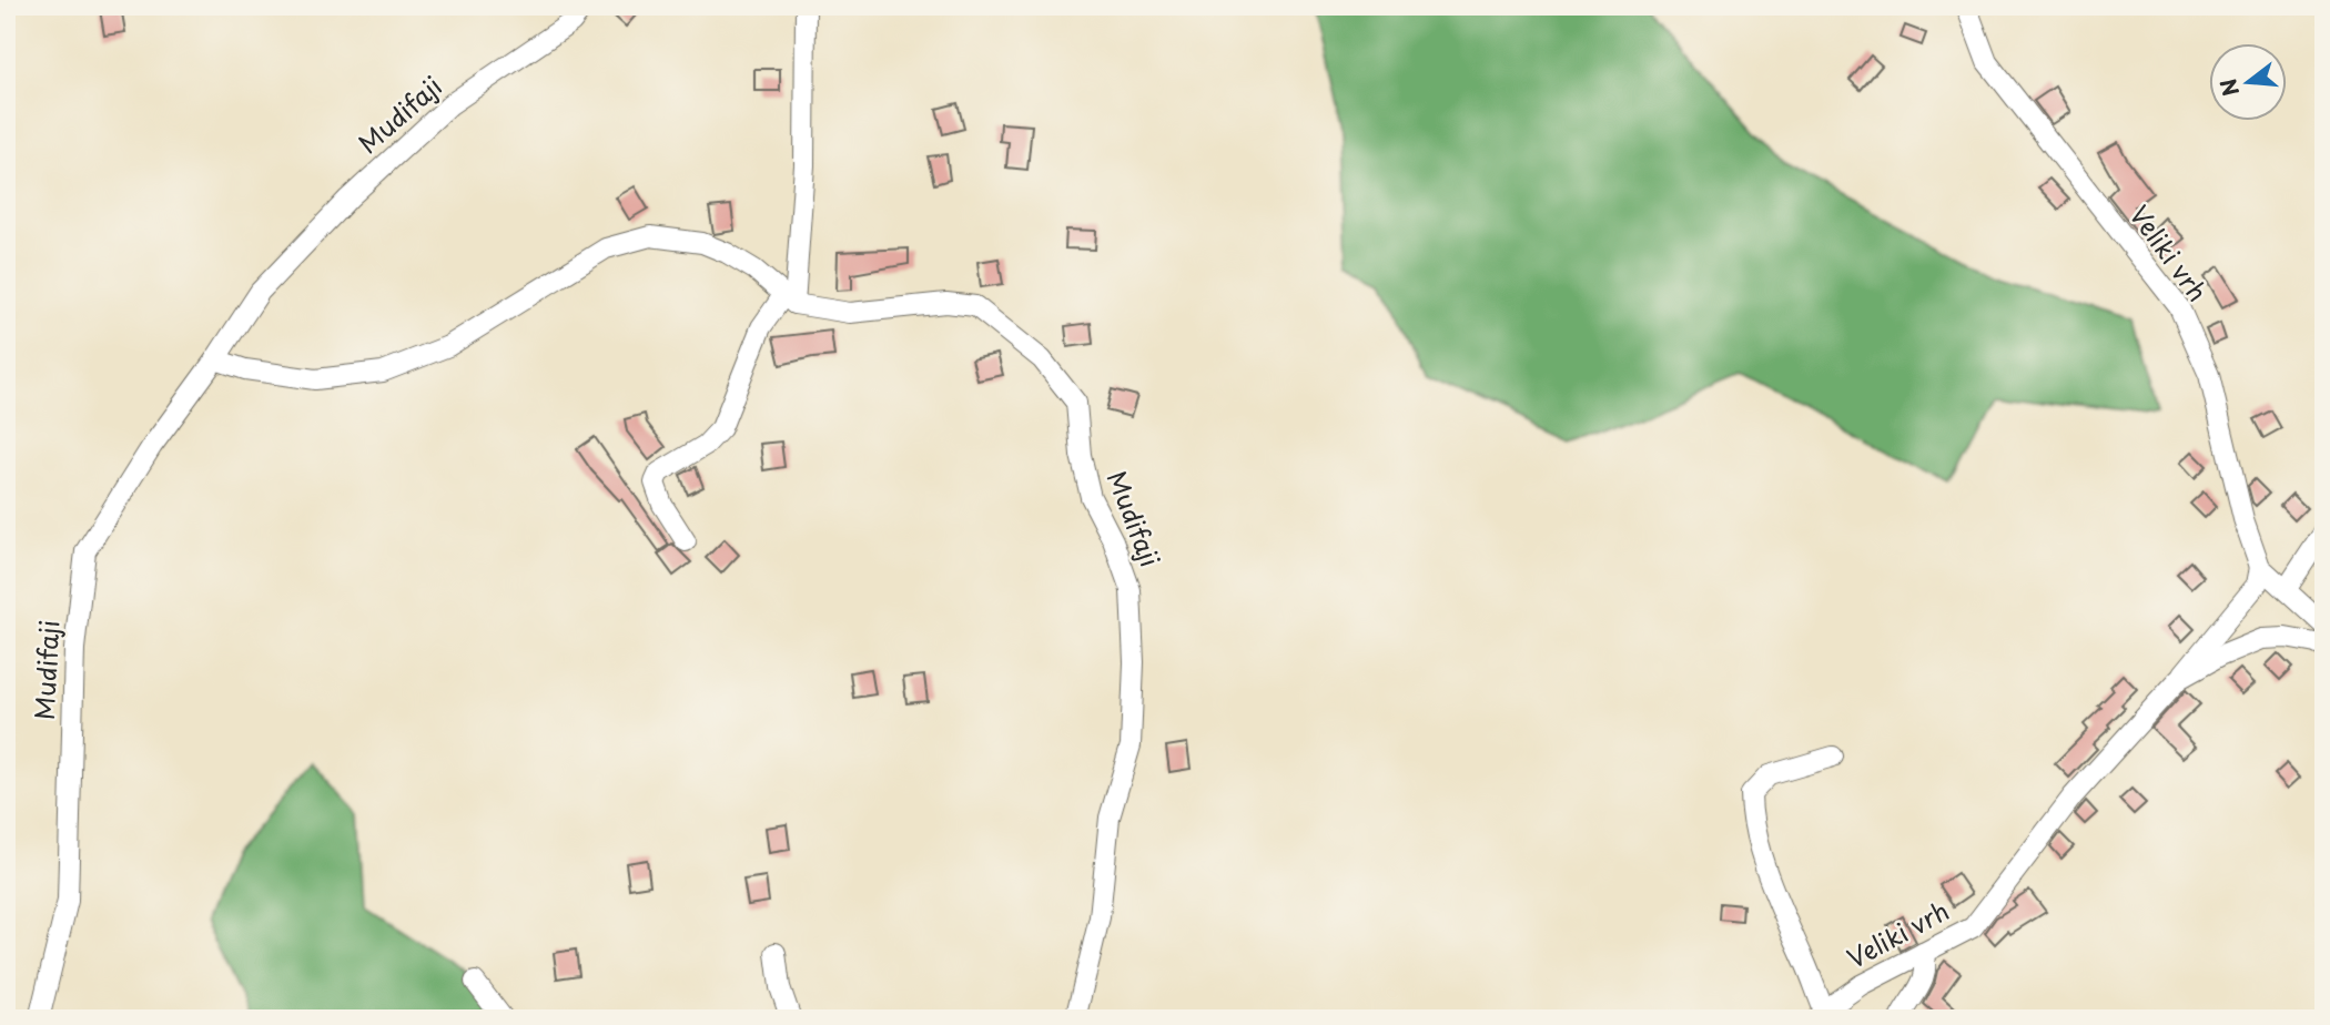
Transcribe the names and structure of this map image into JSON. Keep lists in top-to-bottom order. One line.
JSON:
{"streets":{"street":["Mudifaji","Veliki vrh"]},"north":"left"}
